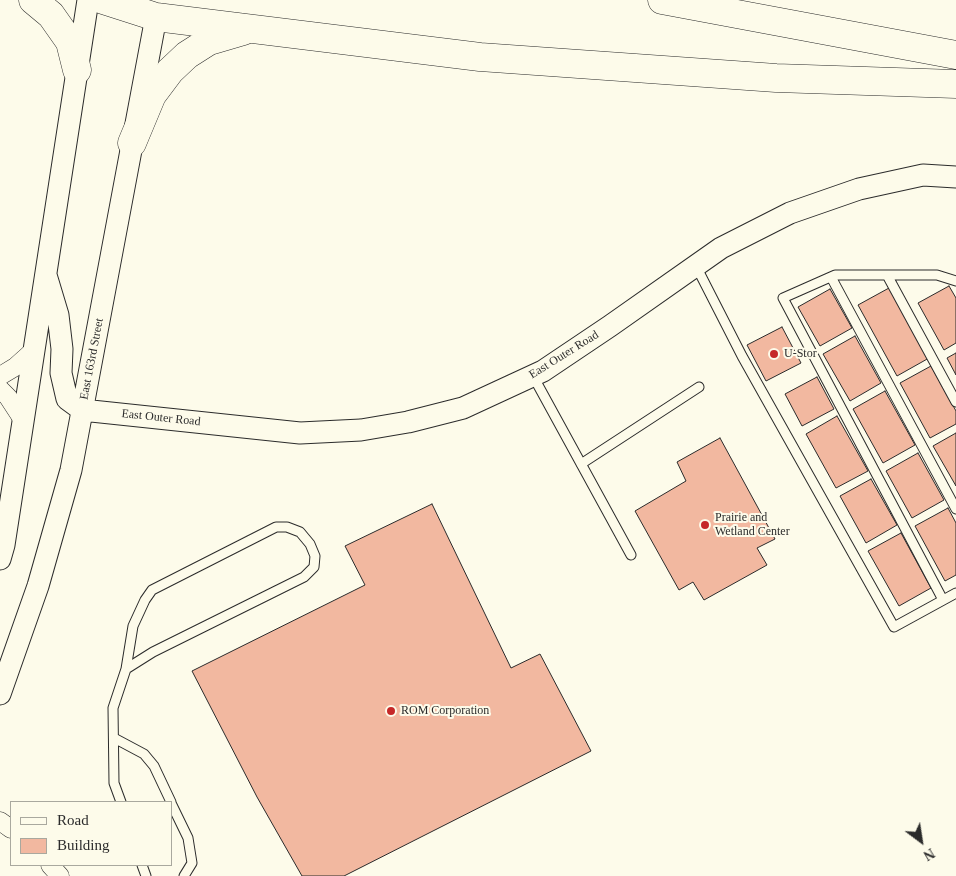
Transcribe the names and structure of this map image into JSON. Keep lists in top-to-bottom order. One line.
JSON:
{"streets":{"street":["East Outer Road","East 163rd Street"]},"crossings":[["East Outer Road","East 163rd Street"]],"places":["U-Stor","Prairie and Wetland Center","ROM Corporation"],"legend":["Road","Building"],"north":"bottom right"}
